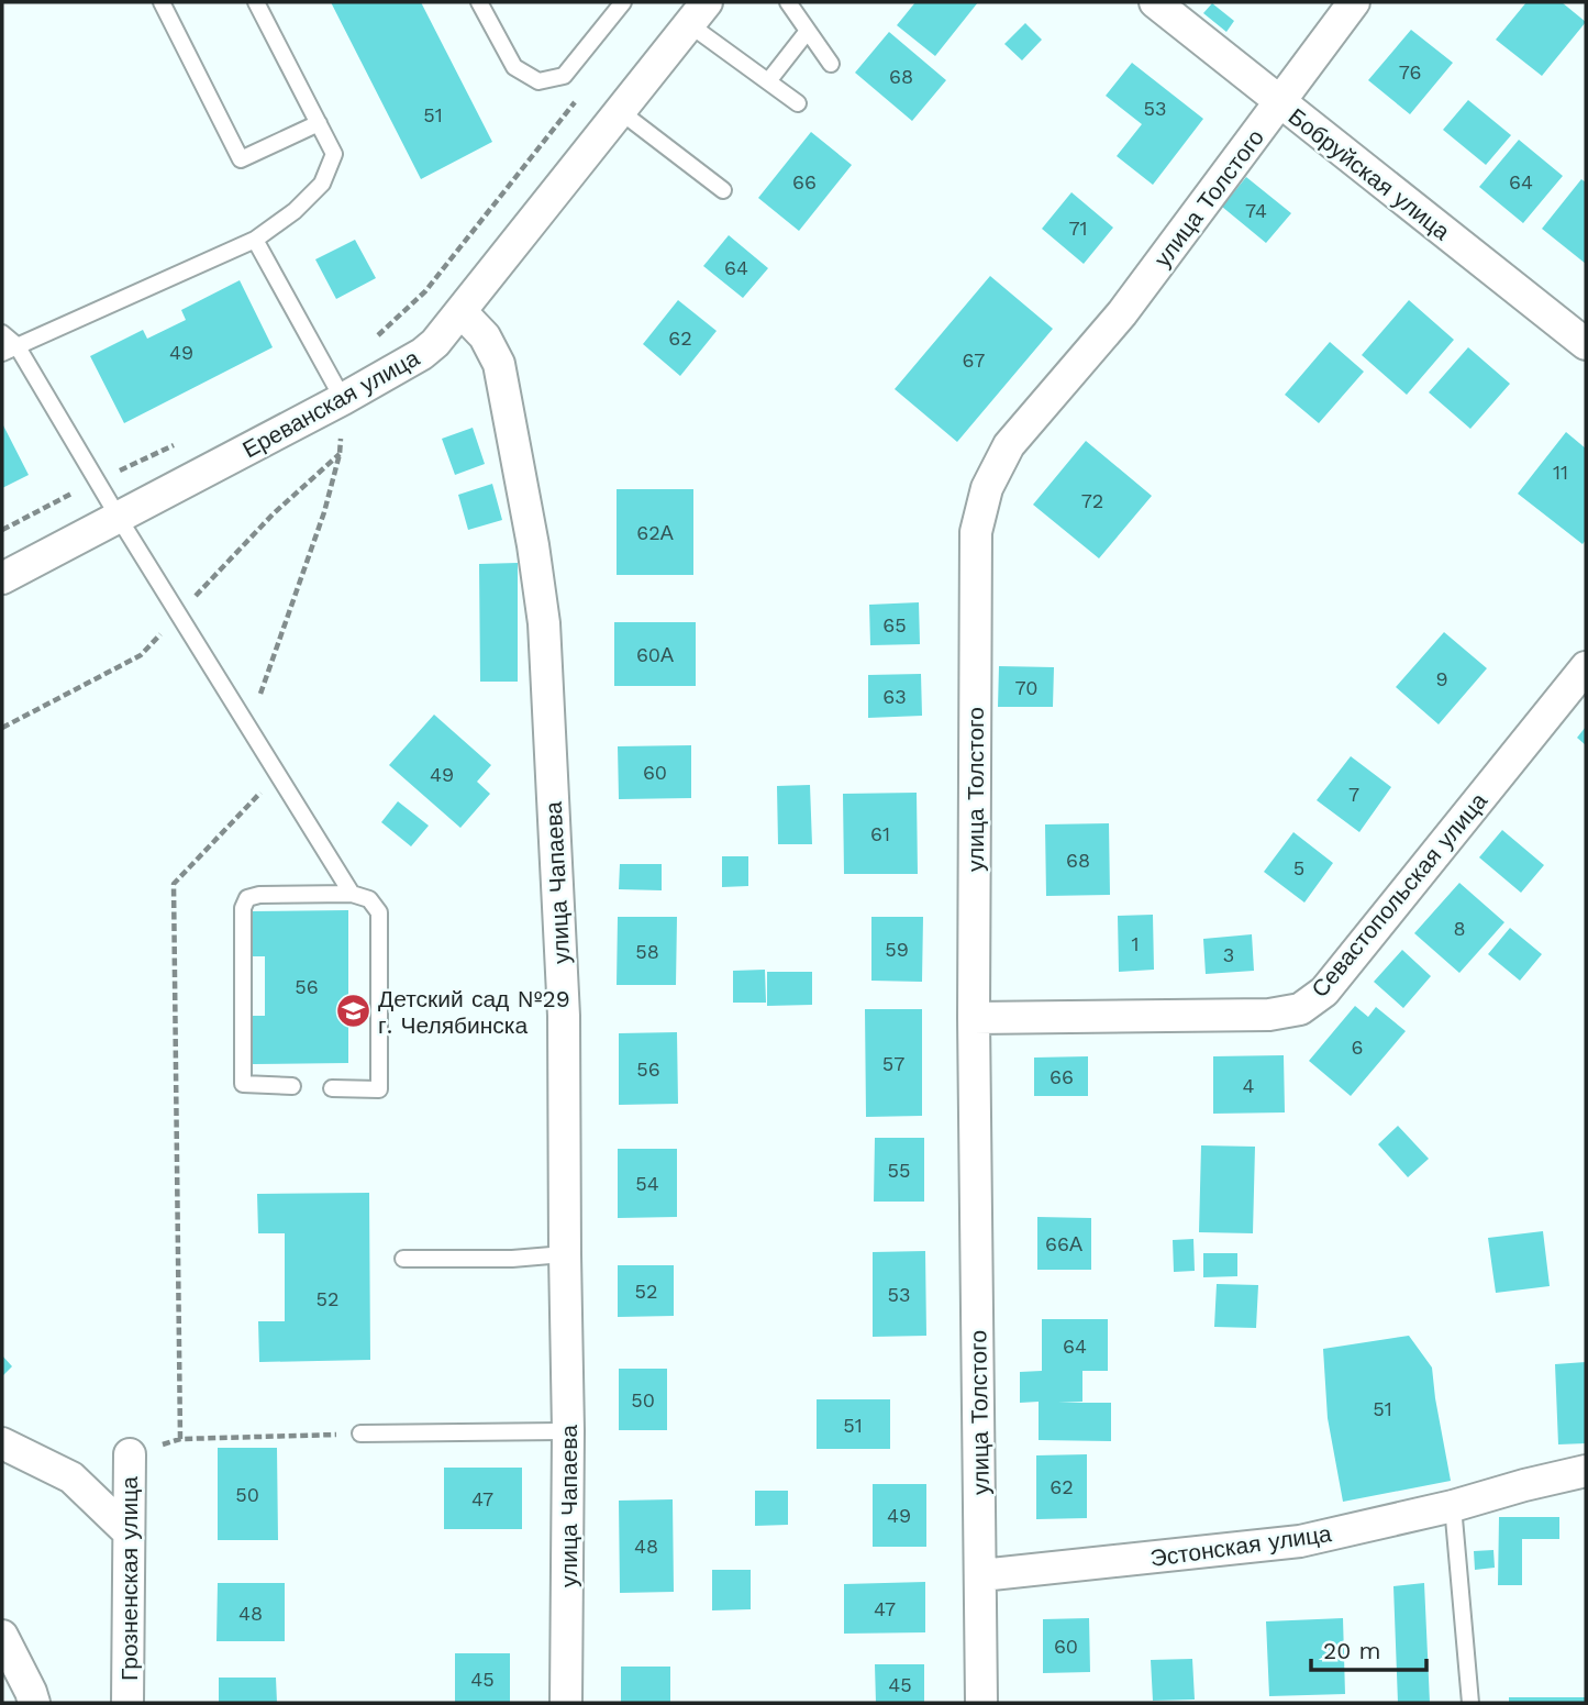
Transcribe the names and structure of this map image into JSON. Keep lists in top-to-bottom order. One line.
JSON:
{"streets":{"street":["Бобруйская улица","улица Толстого","Ереванская улица","улица Чапаева","Севастопольская улица","Эстонская улица","Грозненская улица"]},"crossings":[["Бобруйская улица","улица Толстого"],["улица Толстого","Севастопольская улица"],["улица Толстого","Эстонская улица"],["Ереванская улица","улица Чапаева"]],"places":{"school or university":["Детский сад №29 г. Челябинска"]},"house_numbers":["76","68","53","51","66","64","74","71","64","62","49","67","11","72","62А","65","60А","9","70","63","60","49","7","61","68","5","8","1","59","58","3","56","6","57","56","66","4","55","54","66А","52","53","52","64","50","51","51","62","50","47","49","48","47","48","60","45","45"],"scale_bar":"20 m"}
